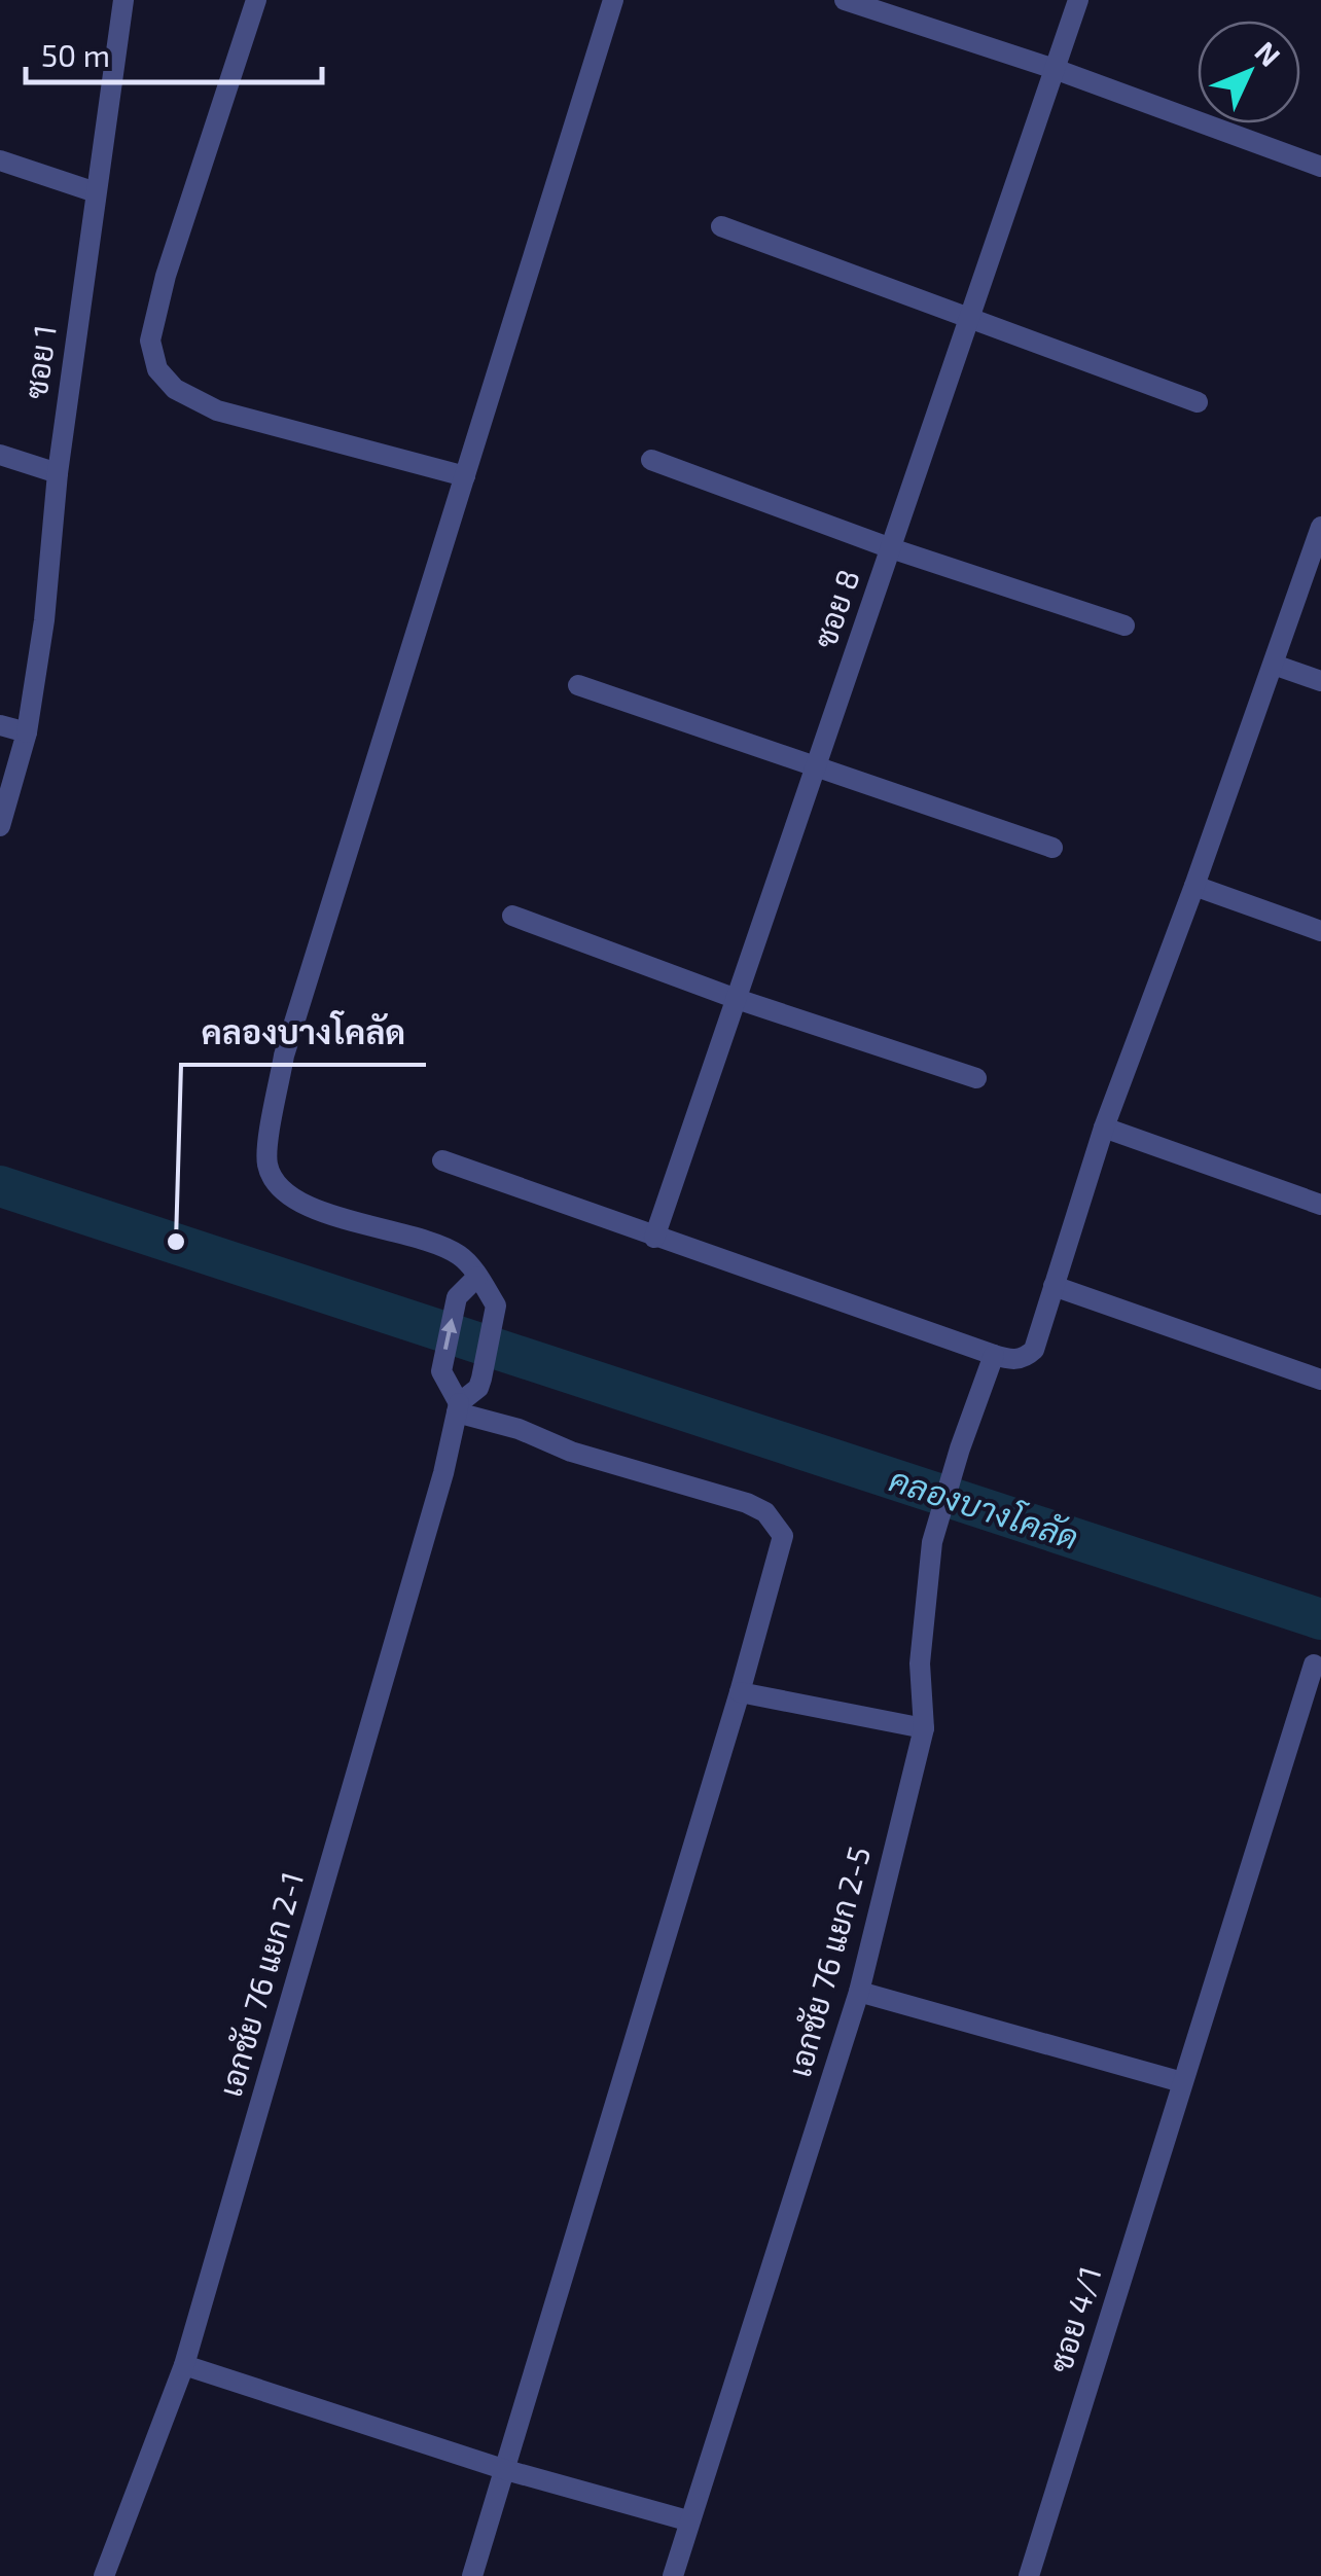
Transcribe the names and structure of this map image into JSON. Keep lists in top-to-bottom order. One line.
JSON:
{"streets":{"street":["ซอย 1","ซอย 8","เอกชัย 76 แยก 2-5","เอกชัย 76 แยก 2-1","ซอย 4/1"]},"water":["คลองบางโคลัด"],"places":["คลองบางโคลัด"],"scale_bar":"50 m","north":"top right"}
